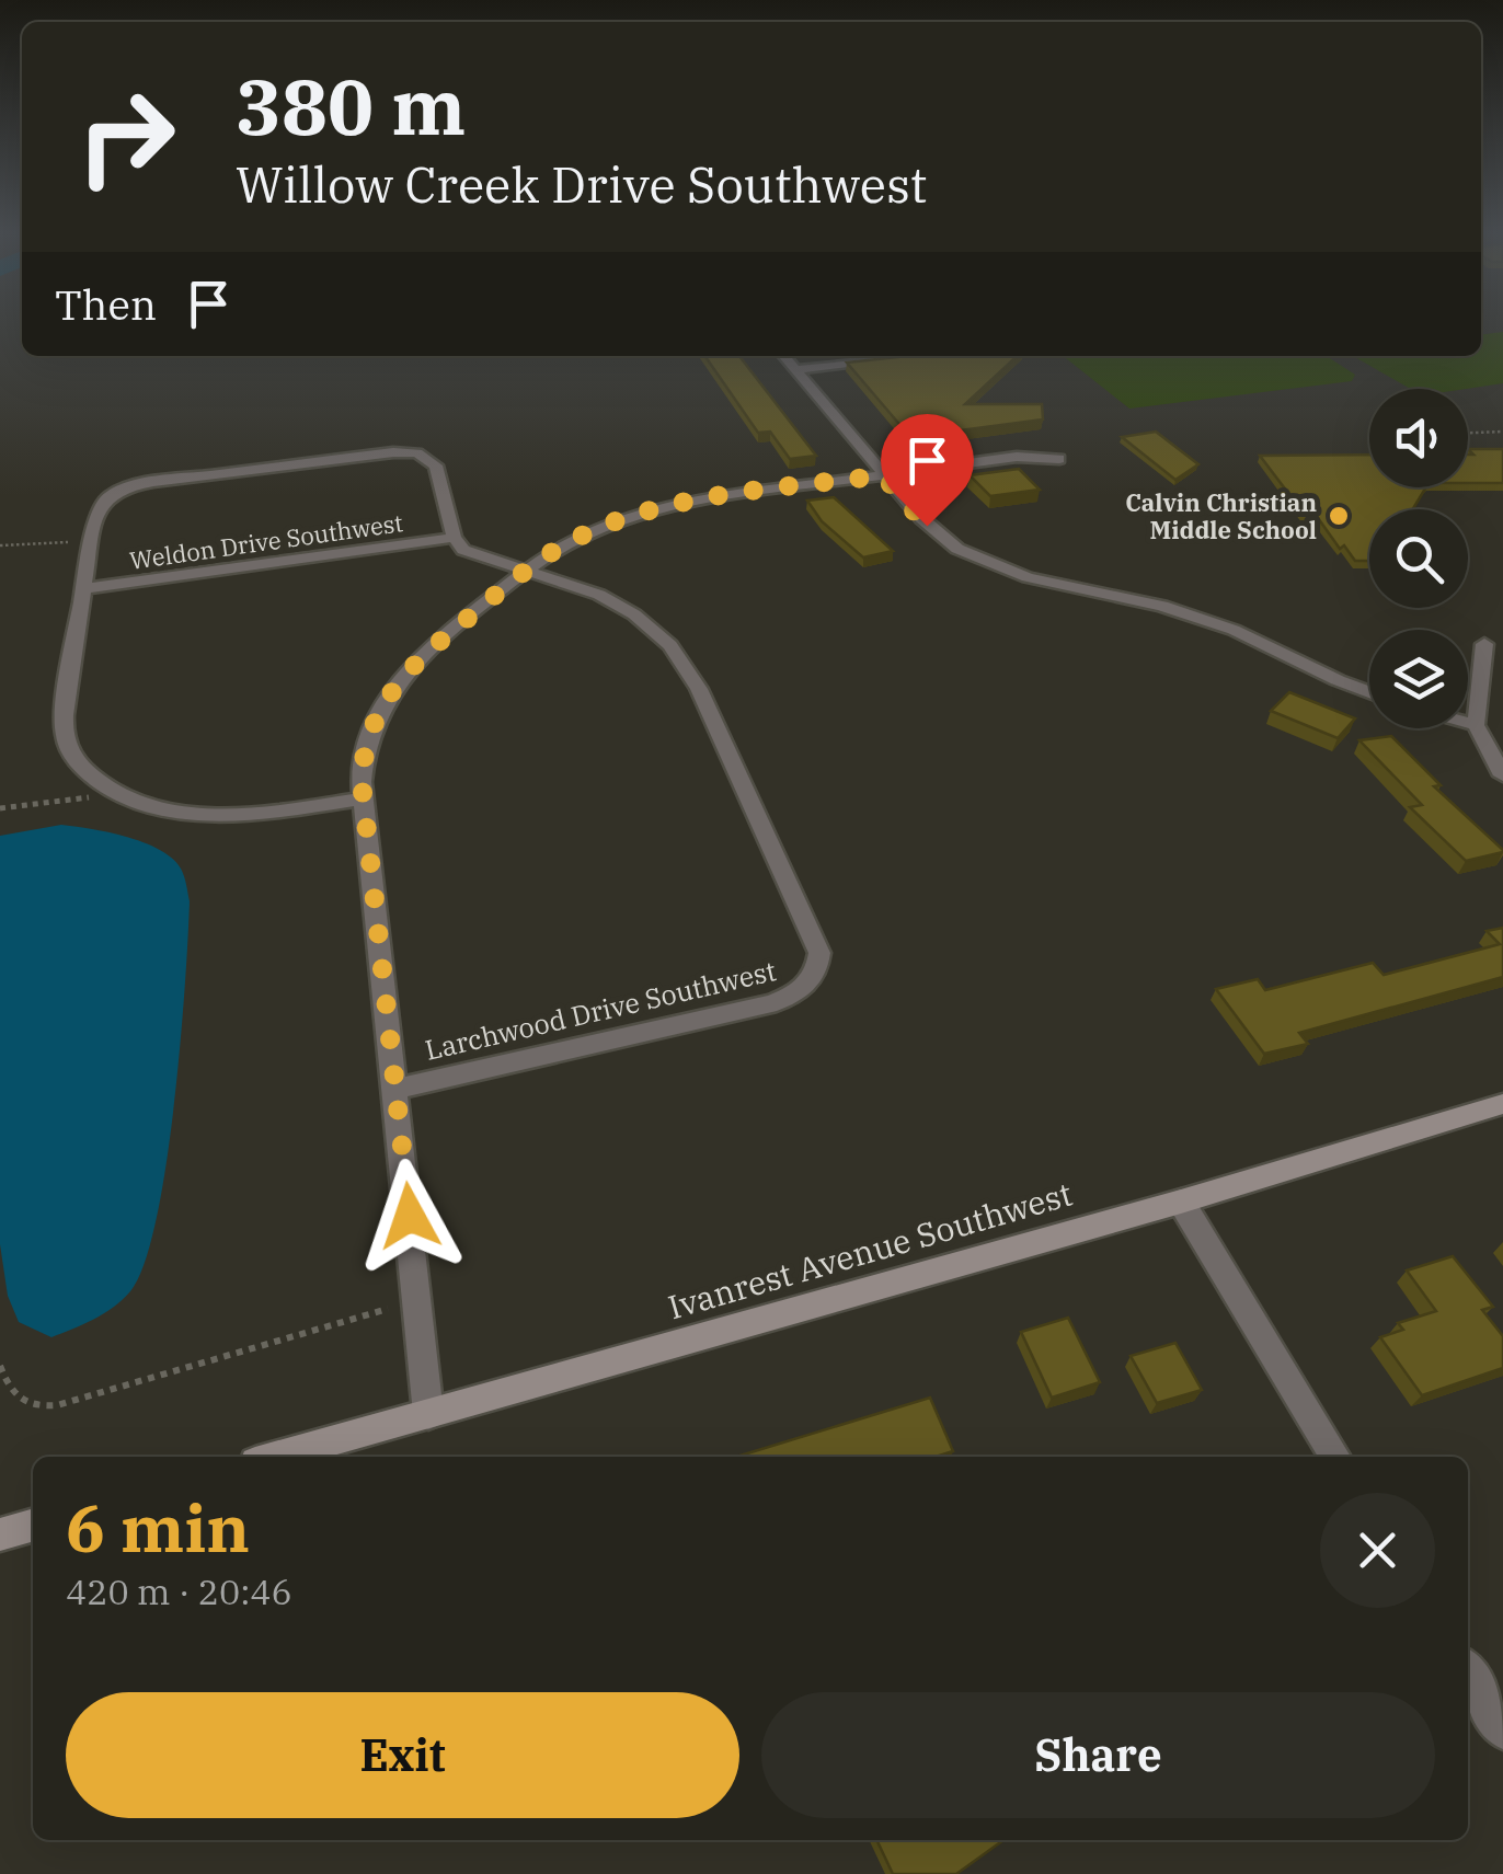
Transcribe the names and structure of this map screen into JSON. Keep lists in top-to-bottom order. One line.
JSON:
{"streets":{"street":["Weldon Drive Southwest","Larchwood Drive Southwest","Ivanrest Avenue Southwest"]},"places":["Calvin Christian Middle School"],"page":{"turn":["380 m","Willow Creek Drive Southwest"],"then":"Then","heading":["6 min","420 m · 20:46"],"buttons":["Exit","Share"]}}
